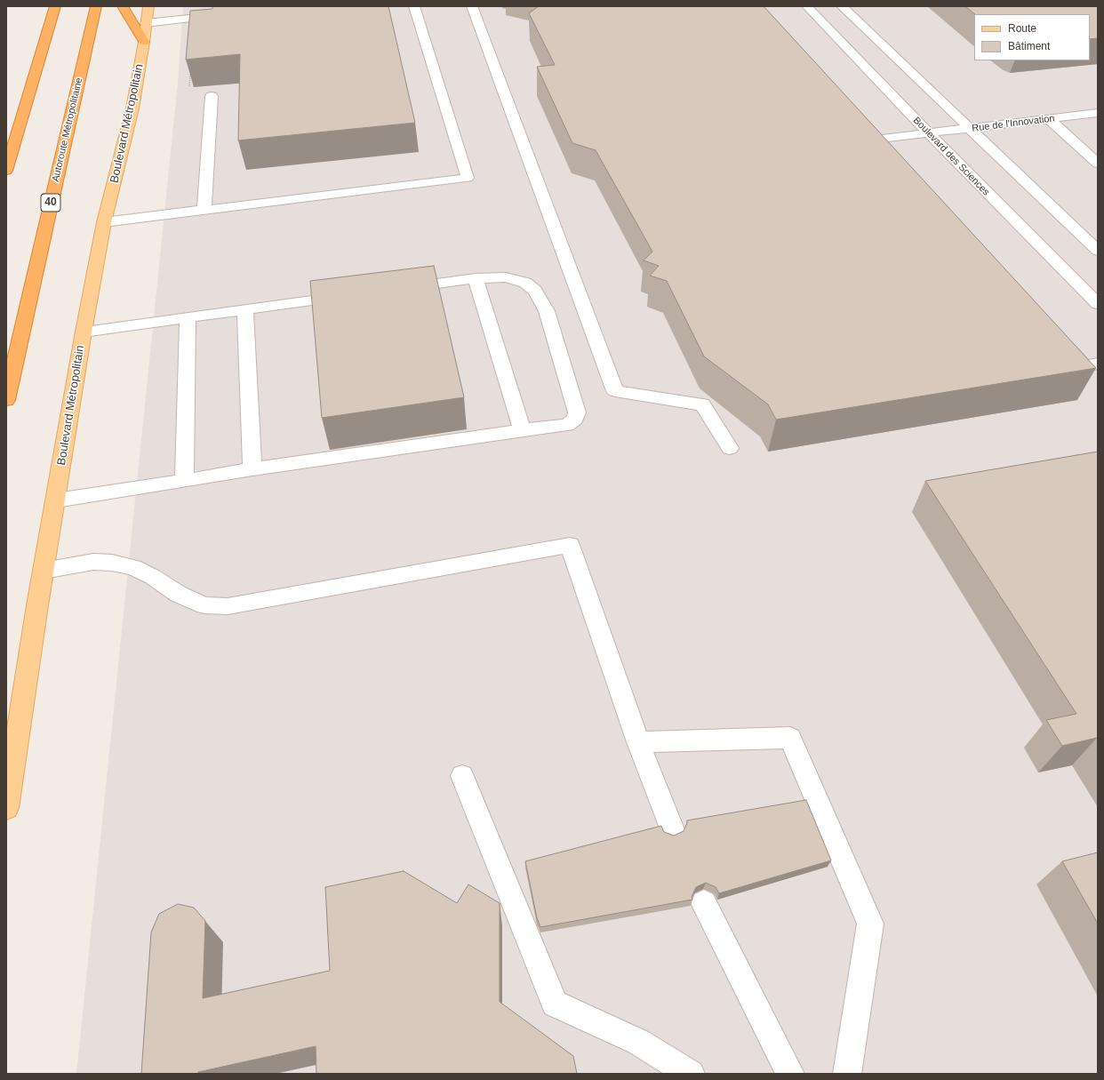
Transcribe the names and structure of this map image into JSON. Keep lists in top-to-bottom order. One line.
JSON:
{"streets":{"highway":["Autoroute Métropolitaine","40"],"main road":["Boulevard Métropolitain"],"street":["Rue de l'Innovation","Boulevard des Sciences"]},"crossings":[["Rue de l'Innovation","Boulevard des Sciences"]],"legend":["Route","Bâtiment"]}
